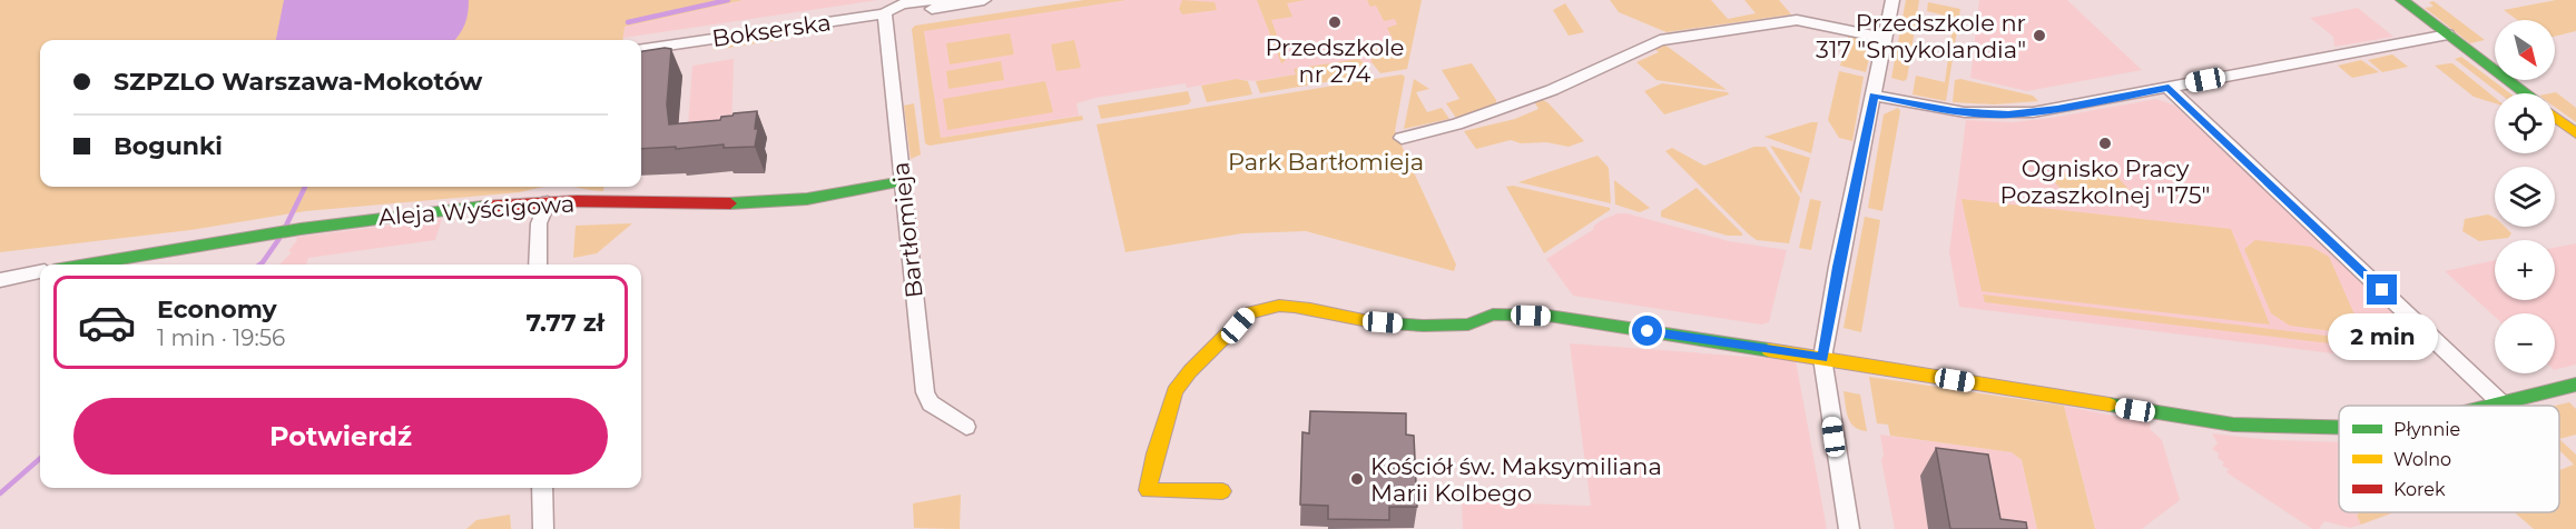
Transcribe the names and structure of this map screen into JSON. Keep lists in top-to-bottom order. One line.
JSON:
{"streets":{"street":["Bokserska","Aleja Wyścigowa","Bartłomieja"]},"crossings":[["Bokserska","Bartłomieja"],["Aleja Wyścigowa","Bartłomieja"]],"parks":["Park Bartłomieja"],"places":["Przedszkole nr 274","Przedszkole nr 317 \"Smykolandia\"","Ognisko Pracy Pozaszkolnej \"175\"","Kościół św. Maksymiliana Marii Kolbego"],"legend":["Płynnie","Wolno","Korek"],"north":"bottom right","page":{"map_buttons":["+","−"],"banner":["SZPZLO Warszawa-Mokotów","Bogunki"],"list":[{"name":"Economy","note":"1 min · 19:56","value":"7.77 zł"}],"bubble":"2 min","buttons":"Potwierdź"}}
